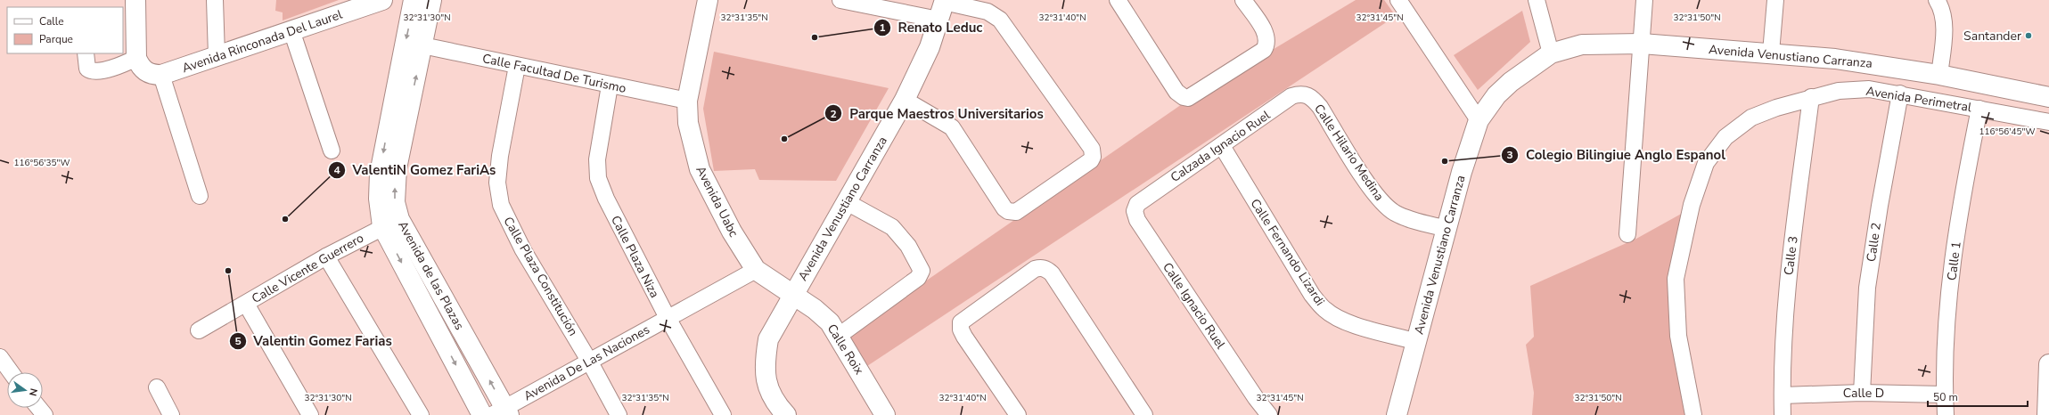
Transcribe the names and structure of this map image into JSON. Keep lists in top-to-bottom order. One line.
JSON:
{"streets":{"main road":["Avenida Rinconada Del Laurel","Avenida Venustiano Carranza","Avenida Uabc","Avenida de las Plazas","Calle Roix"],"street":["Calle Facultad De Turismo","Avenida Perimetral","Calzada Ignacio Ruel","Calle Hilario Medina","Calle 2","Calle Fernando Lizardi","Calle 3","Calle Plaza Niza","Calle 1","Calle Vicente Guerrero","Calle Plaza Constitución","Calle Ignacio Ruel","Avenida De Las Naciones","Calle D"]},"crossings":[["Avenida Venustiano Carranza","Calle Hilario Medina"],["Avenida Venustiano Carranza","Avenida Uabc"],["Avenida Venustiano Carranza","Calle Fernando Lizardi"],["Avenida Venustiano Carranza","Calle Roix"],["Calle Facultad De Turismo","Avenida Uabc"],["Calle Facultad De Turismo","Calle Plaza Niza"],["Calle Facultad De Turismo","Avenida de las Plazas"],["Calle Facultad De Turismo","Calle Plaza Constitución"],["Avenida Perimetral","Calle 2"],["Avenida Perimetral","Calle 3"],["Avenida Perimetral","Calle 1"],["Calzada Ignacio Ruel","Calle Hilario Medina"],["Calzada Ignacio Ruel","Calle Fernando Lizardi"],["Calzada Ignacio Ruel","Calle Ignacio Ruel"],["Avenida Uabc","Calle Roix"],["Avenida Uabc","Avenida De Las Naciones"],["Calle 2","Calle D"],["Calle 3","Calle D"],["Calle Plaza Niza","Avenida De Las Naciones"],["Calle 1","Calle D"],["Calle Vicente Guerrero","Avenida de las Plazas"],["Avenida de las Plazas","Avenida De Las Naciones"],["Calle Plaza Constitución","Avenida De Las Naciones"]],"places":["Santander","Renato Leduc","Parque Maestros Universitarios","Colegio Bilingiue Anglo Espanol","ValentiN Gomez FariAs","Valentin Gomez Farias"],"legend":["Calle","Parque"],"scale_bar":"50 m","north":"right","coordinates":["32°31'45\"N","32°31'50\"N","32°31'30\"N","32°31'35\"N","32°31'40\"N","116°56'45\"W","116°56'35\"W"]}
